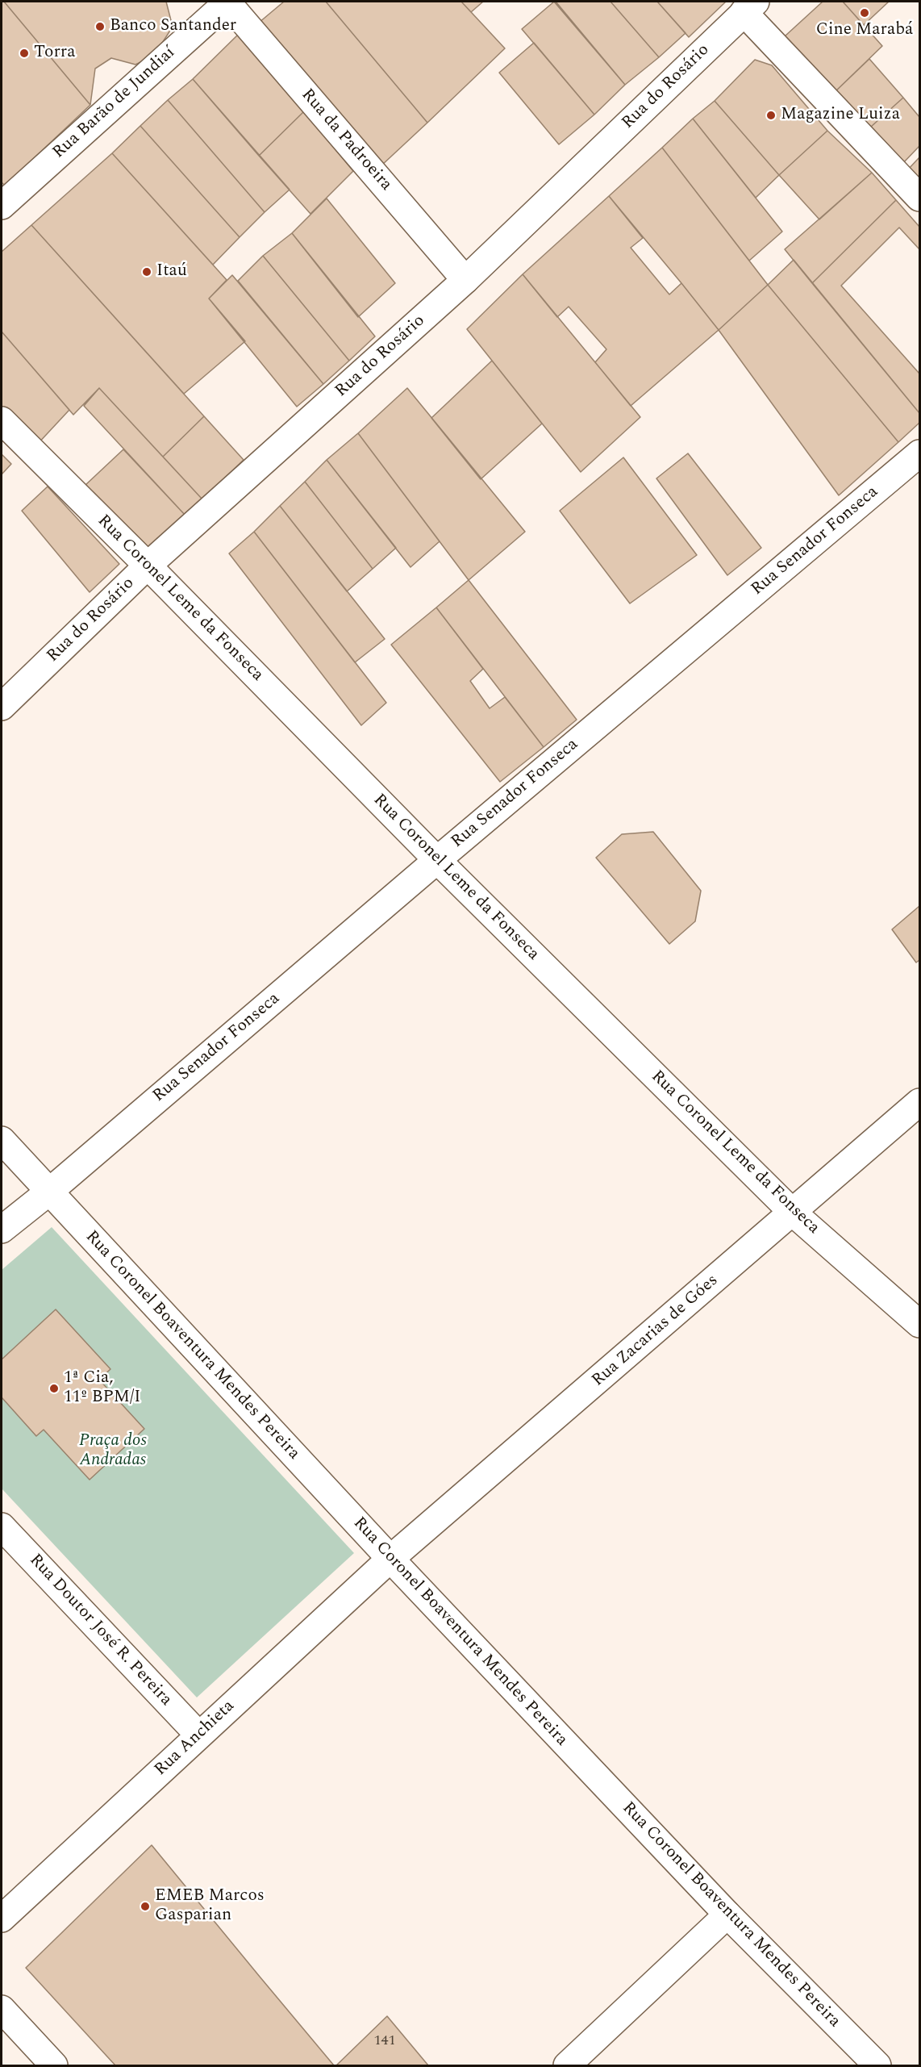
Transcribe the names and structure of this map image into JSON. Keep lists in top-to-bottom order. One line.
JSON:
{"streets":{"street":["Rua do Rosário","Rua Barão de Jundiaí","Rua da Padroeira","Rua Senador Fonseca","Rua Coronel Leme da Fonseca","Rua Zacarias de Góes","Rua Coronel Boaventura Mendes Pereira","Rua Doutor José R. Pereira","Rua Anchieta"]},"crossings":[["Rua do Rosário","Rua da Padroeira"],["Rua do Rosário","Rua Coronel Leme da Fonseca"],["Rua Barão de Jundiaí","Rua da Padroeira"],["Rua Senador Fonseca","Rua Coronel Leme da Fonseca"],["Rua Senador Fonseca","Rua Coronel Boaventura Mendes Pereira"],["Rua Coronel Leme da Fonseca","Rua Zacarias de Góes"],["Rua Zacarias de Góes","Rua Coronel Boaventura Mendes Pereira"],["Rua Zacarias de Góes","Rua Anchieta"],["Rua Coronel Boaventura Mendes Pereira","Rua Anchieta"],["Rua Doutor José R. Pereira","Rua Anchieta"]],"parks":["Praça dos Andradas"],"places":["Cine Marabá","Banco Santander","Torra","Magazine Luiza","Itaú","1ª Cia, 11º BPM/I","EMEB Marcos Gasparian"],"house_numbers":["141"]}
